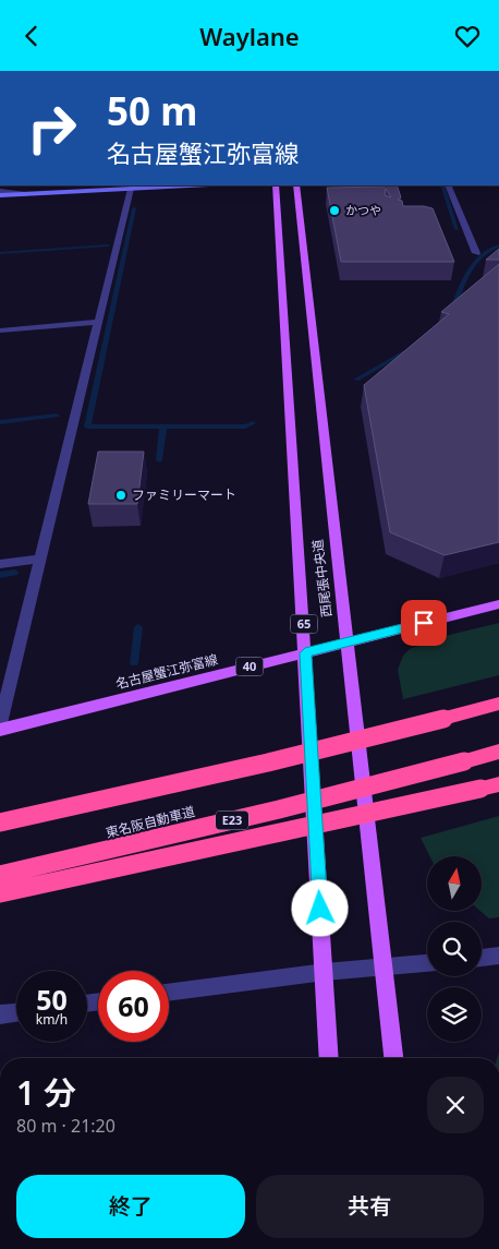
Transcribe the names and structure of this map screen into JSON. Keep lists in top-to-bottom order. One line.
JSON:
{"streets":{"highway":["E23","東名阪自動車道"],"main road":["西尾張中央道","65","40","名古屋蟹江弥富線"]},"crossings":[["西尾張中央道","名古屋蟹江弥富線"]],"places":["かつや","ファミリーマート"],"north":"top","page":{"header":"Waylane","turn":["50 m","名古屋蟹江弥富線"],"speed":"50 km/h","limit":"60","heading":["1 分","80 m · 21:20"],"buttons":["終了","共有"]}}
